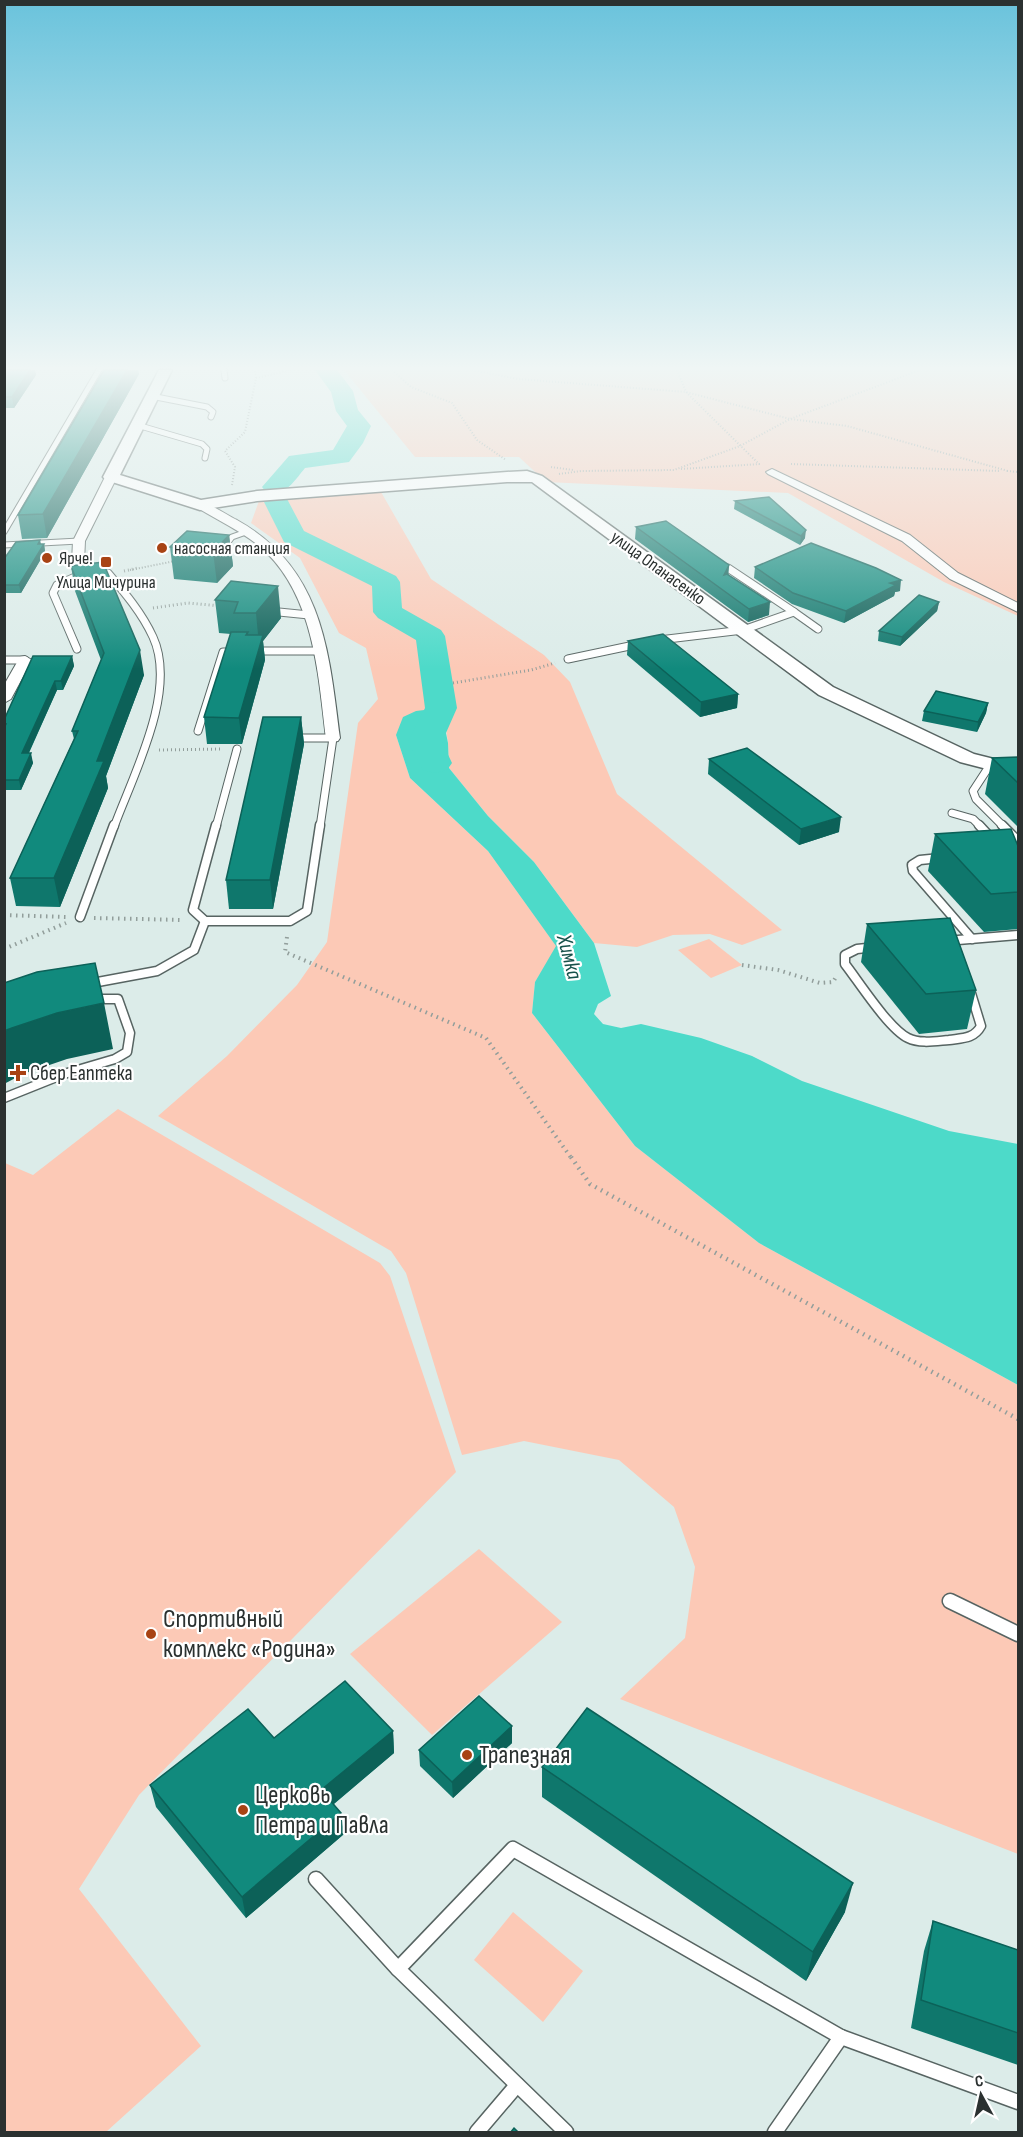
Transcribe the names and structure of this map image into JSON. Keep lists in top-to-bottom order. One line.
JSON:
{"streets":{"street":["улица Опанасенко"]},"water":["Химка"],"places":{"other":["насосная станция","Ярче!","Спортивный комплекс «Родина»","Трапезная","Церковь Петра и Павла"],"transit":["Улица Мичурина"],"health":["Сбер Еаптека"]},"north":"top"}
